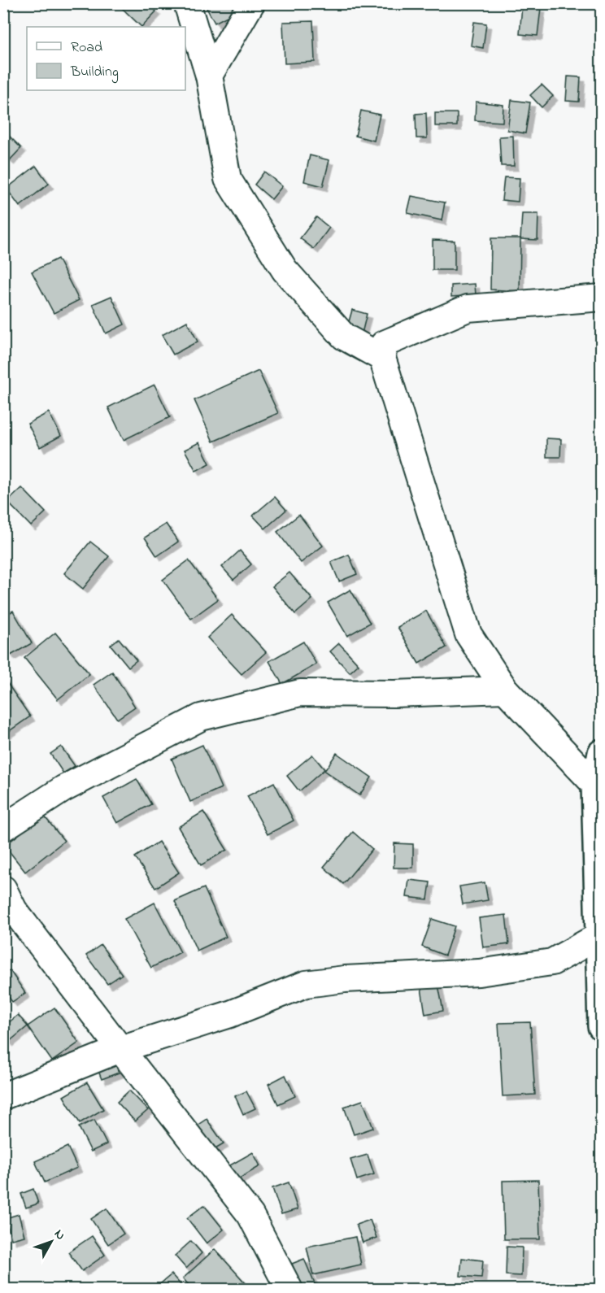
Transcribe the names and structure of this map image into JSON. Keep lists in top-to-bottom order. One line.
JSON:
{"legend":["Road","Building"],"north":"top right"}
